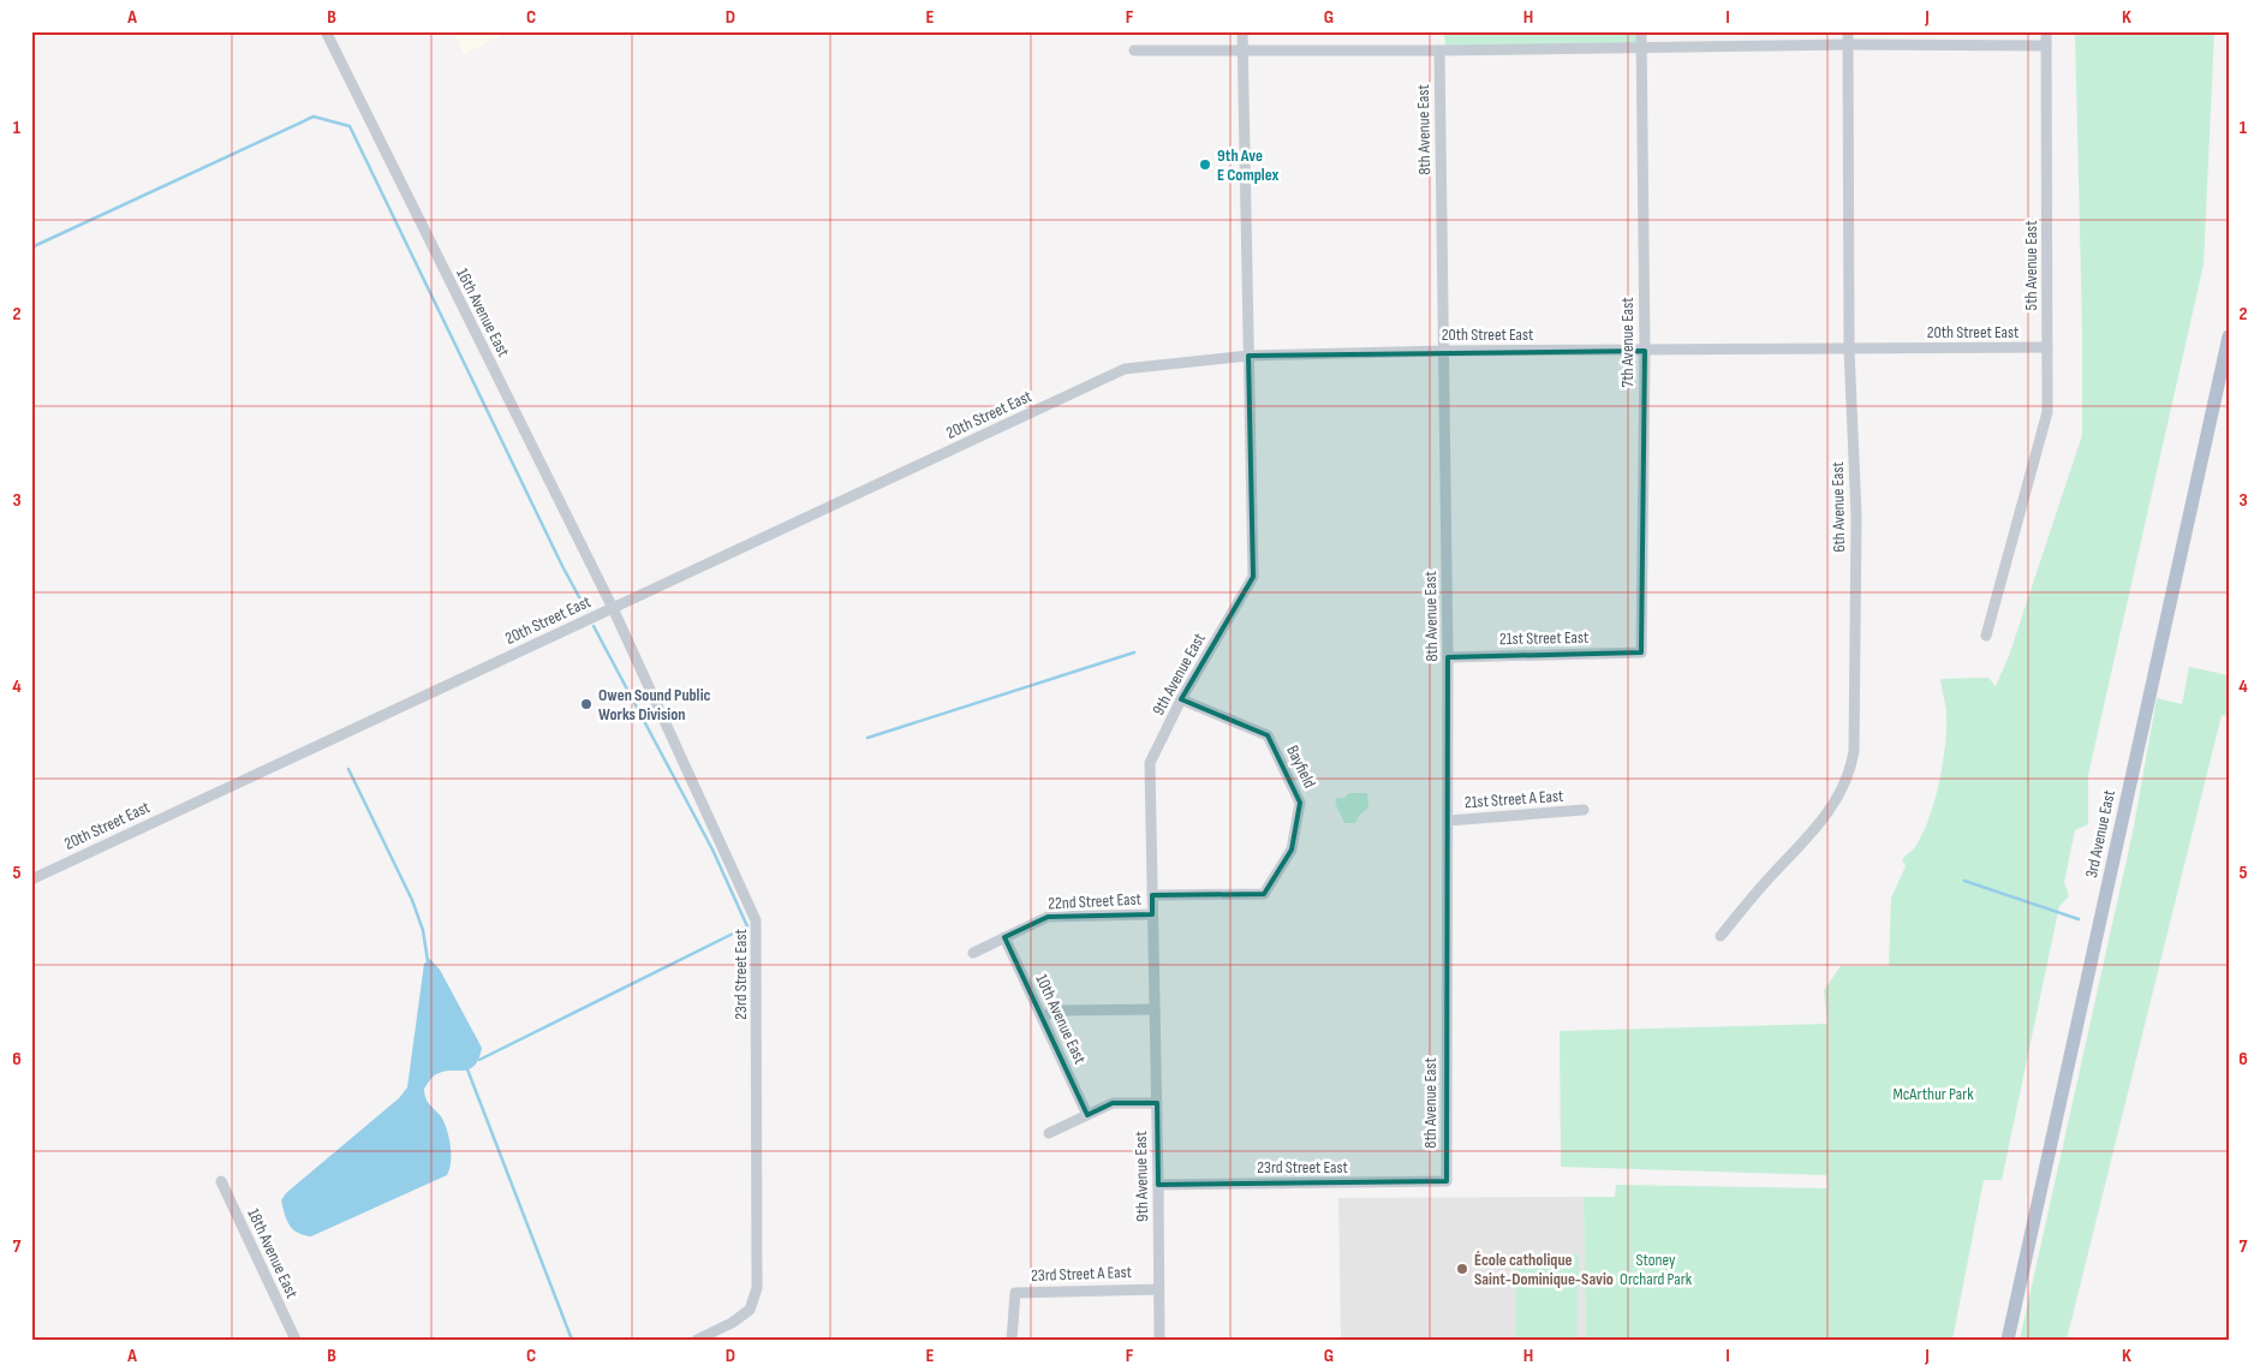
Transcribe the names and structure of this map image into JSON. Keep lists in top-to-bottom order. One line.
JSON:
{"streets":{"main road":["3rd Avenue East"],"street":["8th Avenue East","5th Avenue East","16th Avenue East","20th Street East","7th Avenue East","6th Avenue East","21st Street East","9th Avenue East","Bayfield","21st Street A East","22nd Street East","23rd Street East","10th Avenue East","18th Avenue East","23rd Street A East"]},"crossings":[["8th Avenue East","20th Street East"],["8th Avenue East","21st Street East"],["8th Avenue East","21st Street A East"],["8th Avenue East","23rd Street East"],["5th Avenue East","20th Street East"],["16th Avenue East","20th Street East"],["16th Avenue East","23rd Street East"],["20th Street East","7th Avenue East"],["20th Street East","6th Avenue East"],["20th Street East","9th Avenue East"],["20th Street East","23rd Street East"],["7th Avenue East","21st Street East"],["9th Avenue East","Bayfield"],["9th Avenue East","22nd Street East"],["9th Avenue East","23rd Street East"],["9th Avenue East","23rd Street A East"],["22nd Street East","10th Avenue East"]],"parks":["McArthur Park","Stoney Orchard Park"],"places":["9th Ave E Complex","Owen Sound Public Works Division","École catholique Saint-Dominique-Savio"],"grid":{"columns":["A","B","C","D","E","F","G","H","I","J","K"],"rows":["1","2","3","4","5","6","7"]}}
